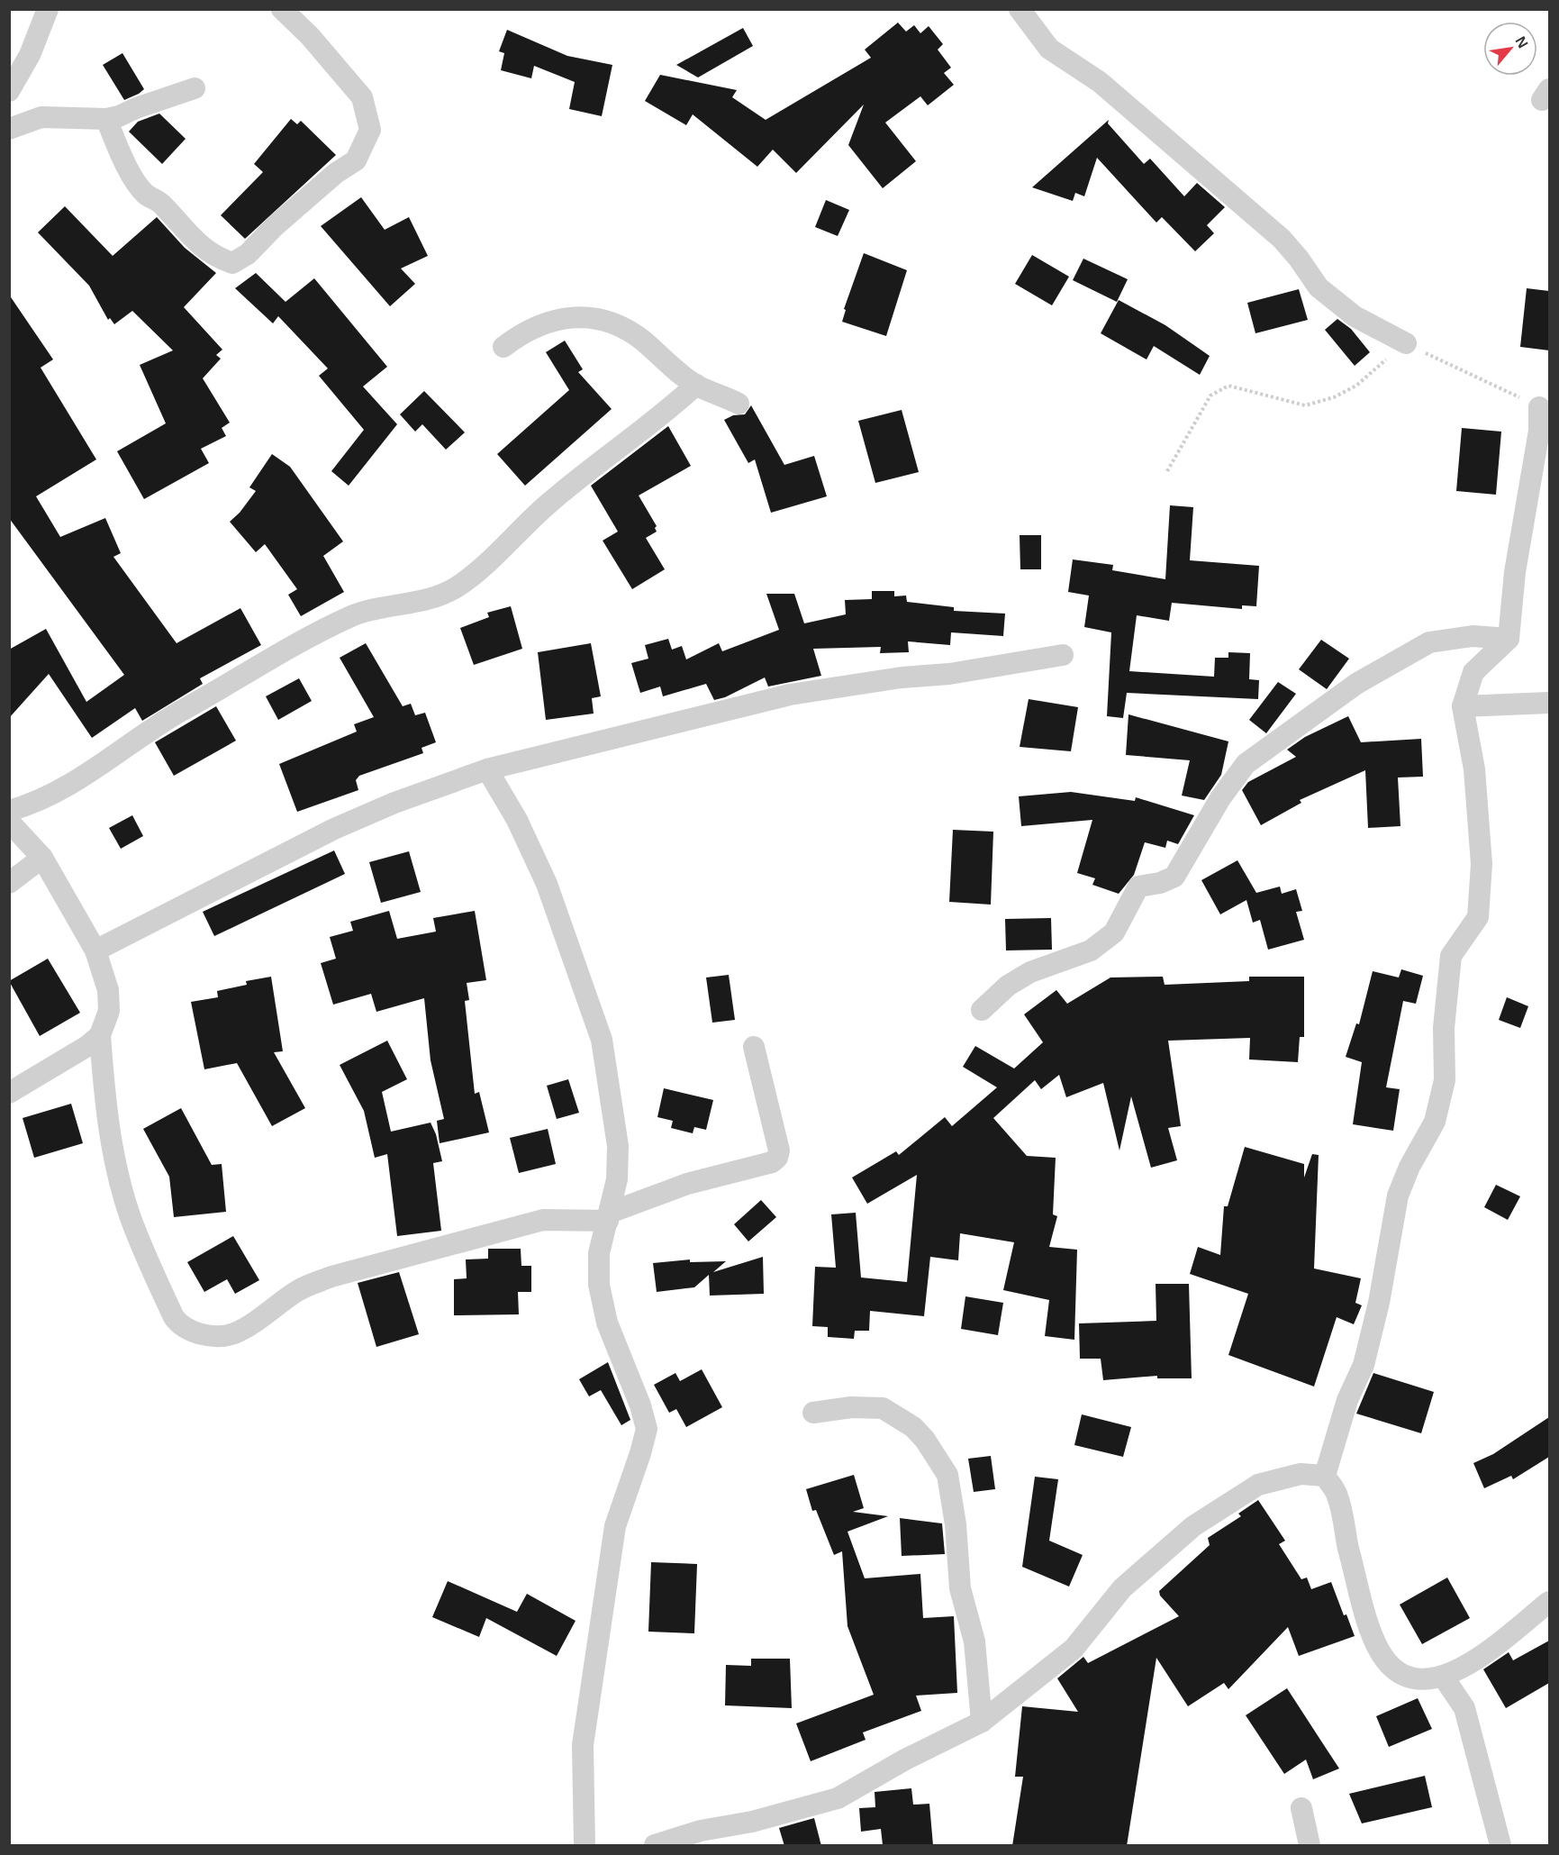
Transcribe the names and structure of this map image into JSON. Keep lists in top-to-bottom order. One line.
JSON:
{"north":"top right"}
